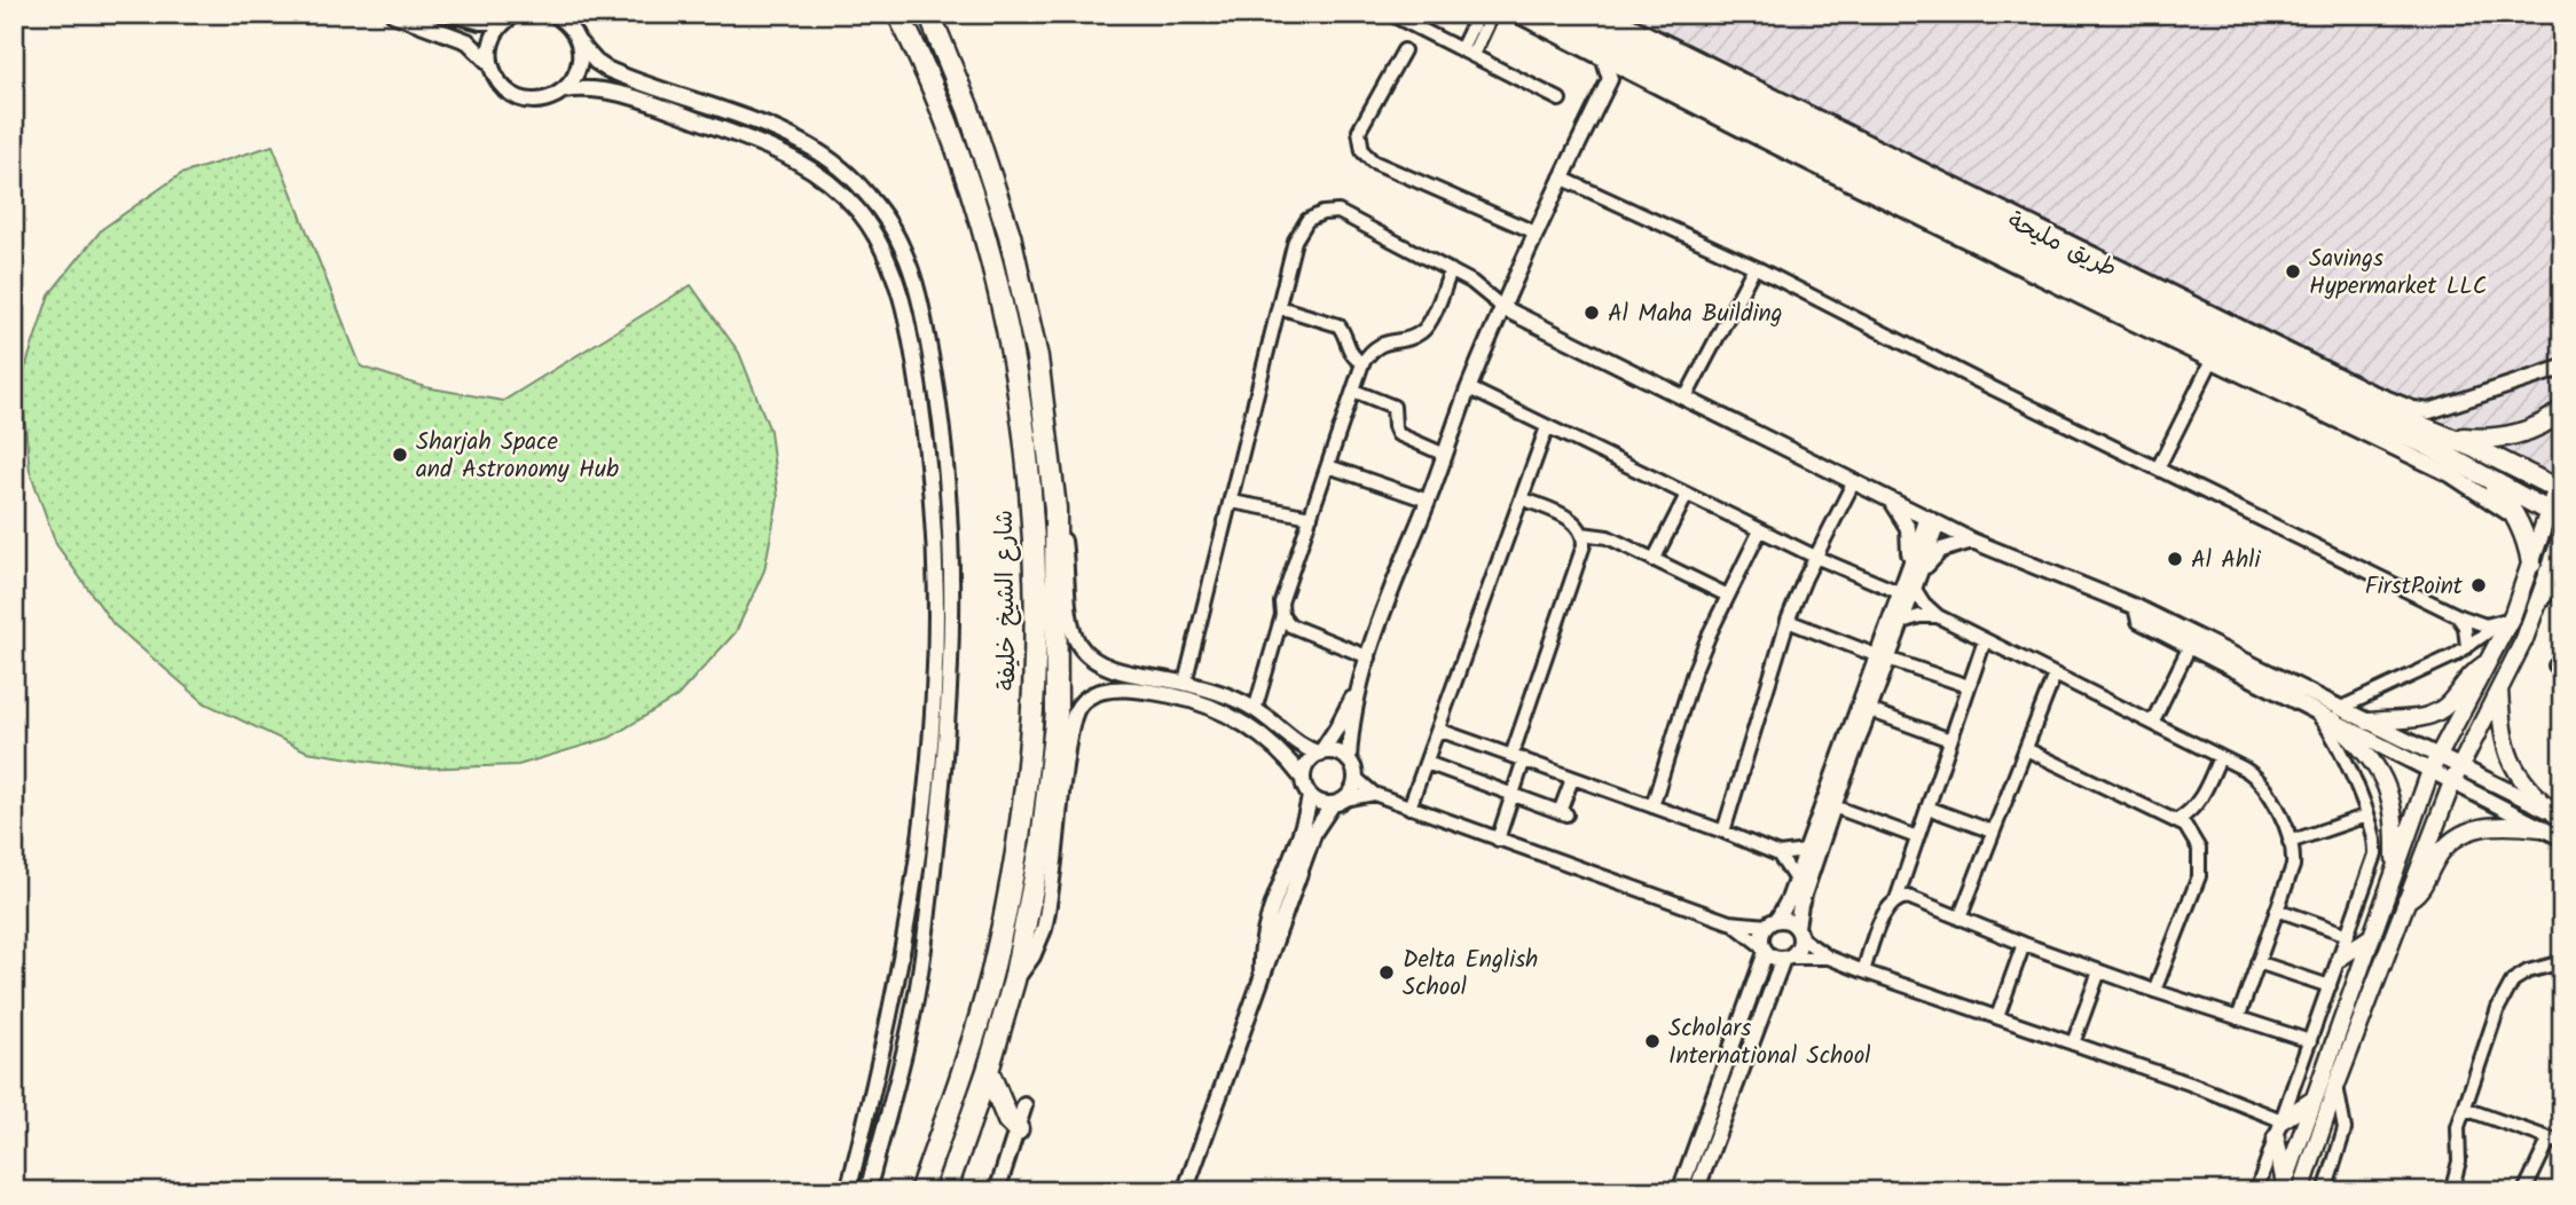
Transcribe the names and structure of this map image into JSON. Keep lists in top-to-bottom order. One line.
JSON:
{"streets":{"highway":["شارع الشيخ خليفة"],"main road":["طريق مليحة"]},"places":["Savings Hypermarket LLC","Al Maha Building","Sharjah Space and Astronomy Hub","Al Ahli","FirstPoint","Delta English School","Scholars International School"]}
